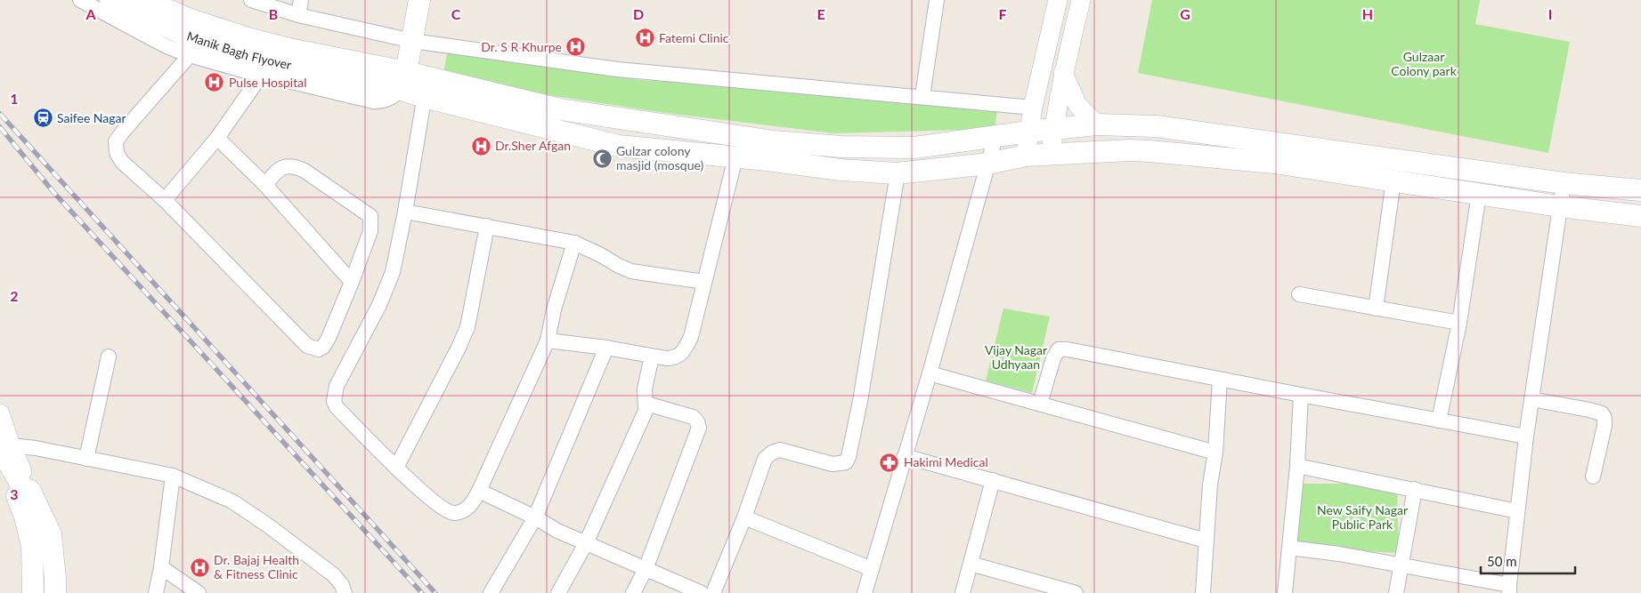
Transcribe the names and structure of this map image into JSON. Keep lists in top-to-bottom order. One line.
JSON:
{"streets":{"main road":["Manik Bagh Flyover"]},"parks":["Gulzaar Colony park","Vijay Nagar Udhyaan","New Saify Nagar Public Park"],"places":{"hospital":["Fatemi Clinic","Dr. S R Khurpe","Pulse Hospital","Dr.Sher Afgan","Dr. Bajaj Health & Fitness Clinic"],"station":["Saifee Nagar"],"mosque":["Gulzar colony masjid (mosque)"],"pharmacy":["Hakimi Medical"]},"scale_bar":"50 m","grid":{"columns":["A","B","C","D","E","F","G","H","I"],"rows":["1","2","3"]}}
